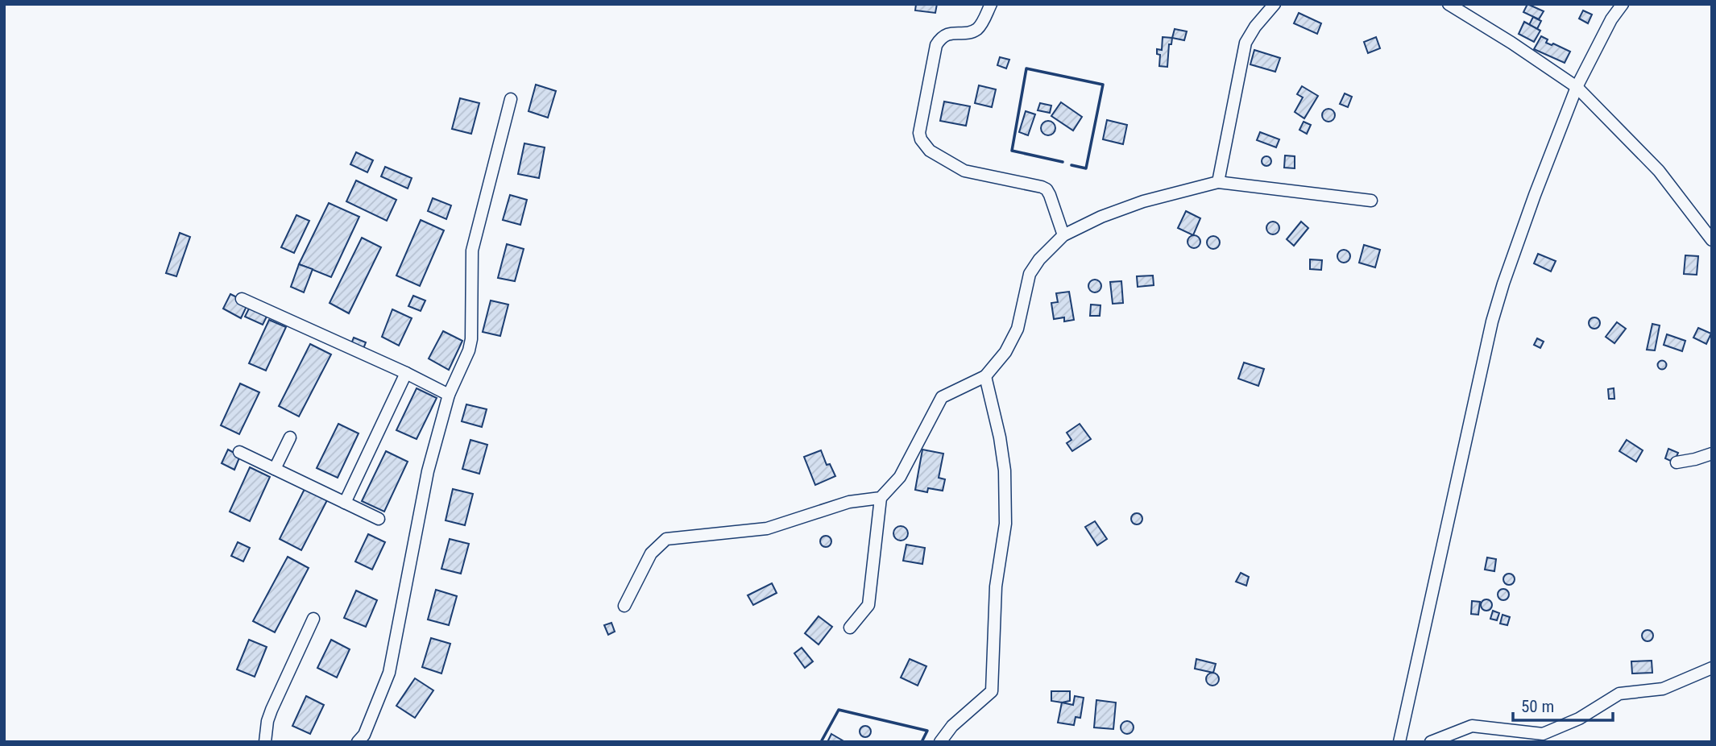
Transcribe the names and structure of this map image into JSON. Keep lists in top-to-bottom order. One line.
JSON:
{"scale_bar":"50 m"}
